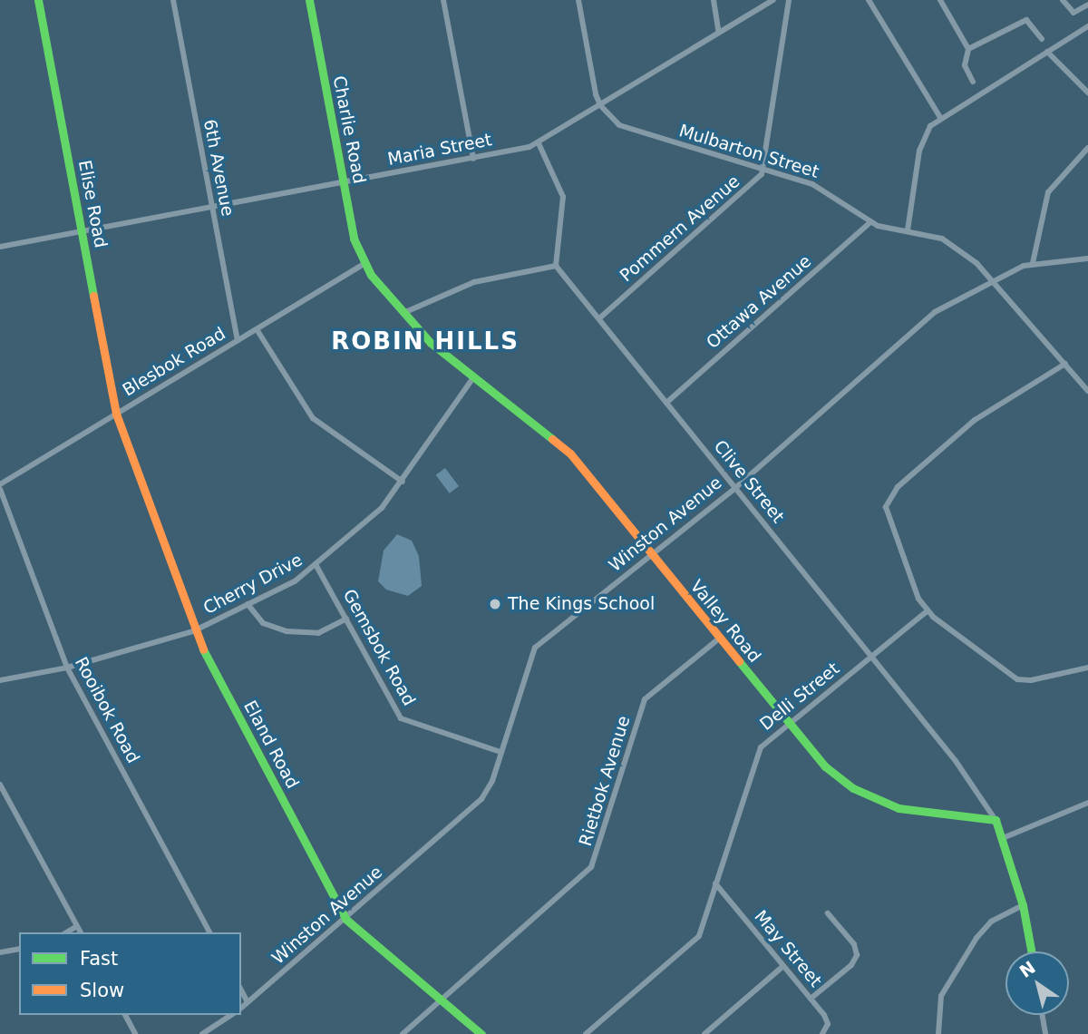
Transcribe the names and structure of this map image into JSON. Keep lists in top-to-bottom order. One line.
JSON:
{"streets":{"street":["Charlie Road","Maria Street","Mulbarton Street","6th Avenue","Elise Road","Pommern Avenue","Ottawa Avenue","Blesbok Road","Clive Street","Winston Avenue","Cherry Drive","Valley Road","Gemsbok Road","Delli Street","Rooibok Road","Eland Road","Rietbok Avenue","May Street"]},"crossings":[["Charlie Road","Maria Street"],["Charlie Road","Blesbok Road"],["Charlie Road","Valley Road"],["Maria Street","Mulbarton Street"],["Maria Street","6th Avenue"],["Maria Street","Elise Road"],["Mulbarton Street","Pommern Avenue"],["Mulbarton Street","Ottawa Avenue"],["Mulbarton Street","Winston Avenue"],["6th Avenue","Blesbok Road"],["Elise Road","Blesbok Road"],["Elise Road","Eland Road"],["Pommern Avenue","Clive Street"],["Ottawa Avenue","Clive Street"],["Blesbok Road","Valley Road"],["Blesbok Road","Rooibok Road"],["Blesbok Road","Eland Road"],["Clive Street","Winston Avenue"],["Clive Street","Valley Road"],["Clive Street","Delli Street"],["Winston Avenue","Valley Road"],["Winston Avenue","Gemsbok Road"],["Winston Avenue","Eland Road"],["Cherry Drive","Valley Road"],["Cherry Drive","Gemsbok Road"],["Cherry Drive","Rooibok Road"],["Cherry Drive","Eland Road"],["Valley Road","Delli Street"],["Valley Road","Rietbok Avenue"],["Delli Street","May Street"],["Eland Road","Rietbok Avenue"]],"districts":["ROBIN HILLS"],"places":["The Kings School"],"legend":["Fast","Slow"],"north":"top left"}
